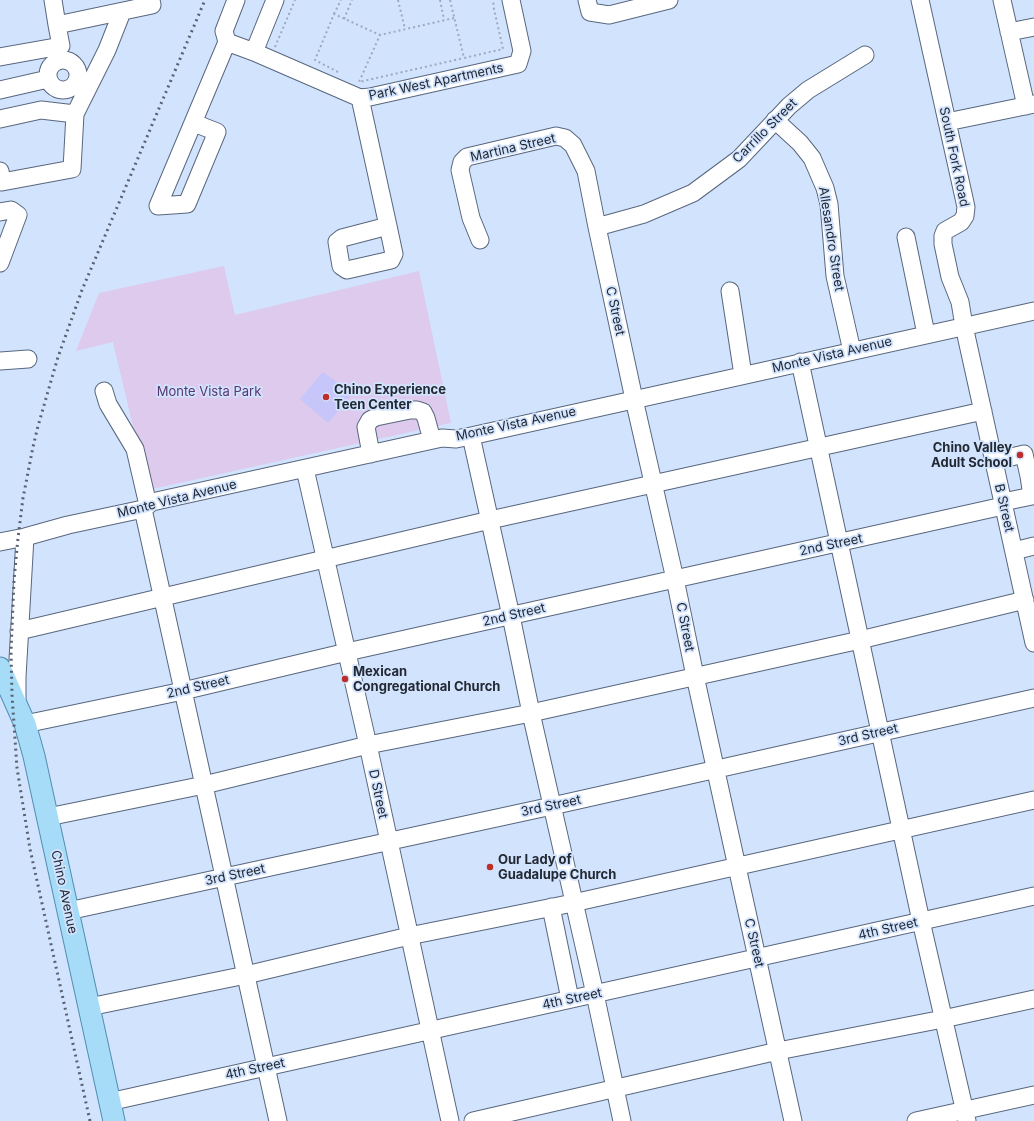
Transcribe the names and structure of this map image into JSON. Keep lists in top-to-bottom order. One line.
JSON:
{"streets":{"main road":["Chino Avenue"],"street":["Park West Apartments","Carrillo Street","Martina Street","South Fork Road","Allesandro Street","C Street","Monte Vista Avenue","B Street","2nd Street","3rd Street","D Street","4th Street"]},"crossings":[["Carrillo Street","Allesandro Street"],["Carrillo Street","C Street"],["Martina Street","C Street"],["South Fork Road","Monte Vista Avenue"],["South Fork Road","B Street"],["Allesandro Street","Monte Vista Avenue"],["C Street","Monte Vista Avenue"],["C Street","2nd Street"],["C Street","3rd Street"],["C Street","4th Street"],["Monte Vista Avenue","B Street"],["Monte Vista Avenue","D Street"],["B Street","2nd Street"],["2nd Street","D Street"],["2nd Street","Chino Avenue"],["3rd Street","D Street"],["3rd Street","Chino Avenue"],["D Street","4th Street"],["Chino Avenue","4th Street"]],"parks":["Monte Vista Park"],"places":["Chino Experience Teen Center","Chino Valley Adult School","Mexican Congregational Church","Our Lady of Guadalupe Church"]}
